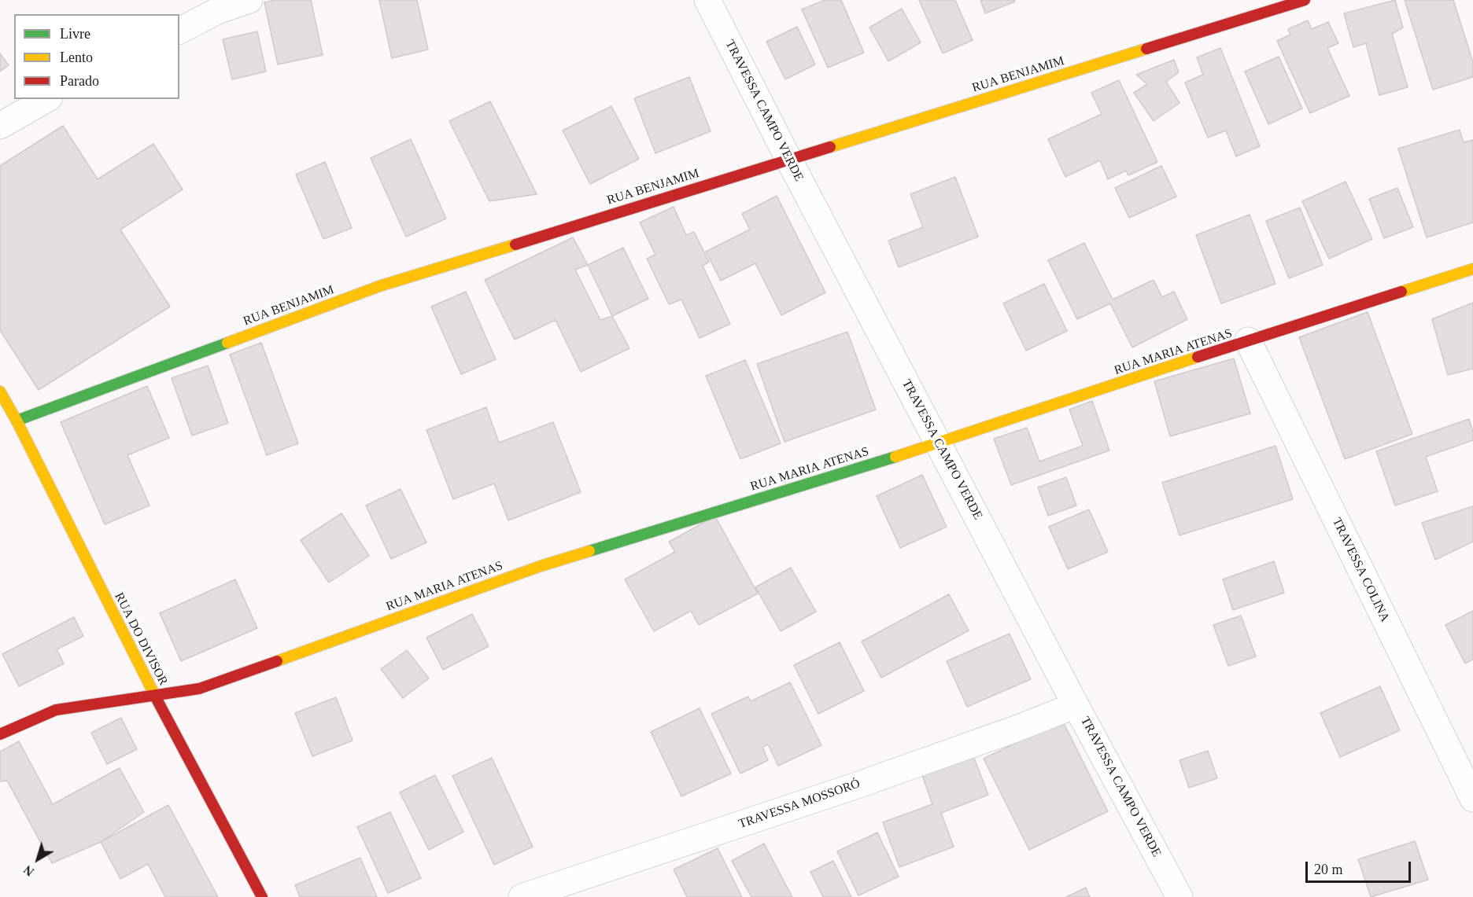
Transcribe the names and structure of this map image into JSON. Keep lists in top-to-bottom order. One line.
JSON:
{"streets":{"street":["RUA BENJAMIM","TRAVESSA CAMPO VERDE","RUA MARIA ATENAS","TRAVESSA COLINA","RUA DO DIVISOR","TRAVESSA MOSSORÓ"]},"crossings":[["RUA BENJAMIM","TRAVESSA CAMPO VERDE"],["RUA BENJAMIM","RUA DO DIVISOR"],["TRAVESSA CAMPO VERDE","RUA MARIA ATENAS"],["TRAVESSA CAMPO VERDE","TRAVESSA MOSSORÓ"],["RUA MARIA ATENAS","TRAVESSA COLINA"],["RUA MARIA ATENAS","RUA DO DIVISOR"]],"legend":["Livre","Lento","Parado"],"scale_bar":"20 m","north":"bottom left"}
